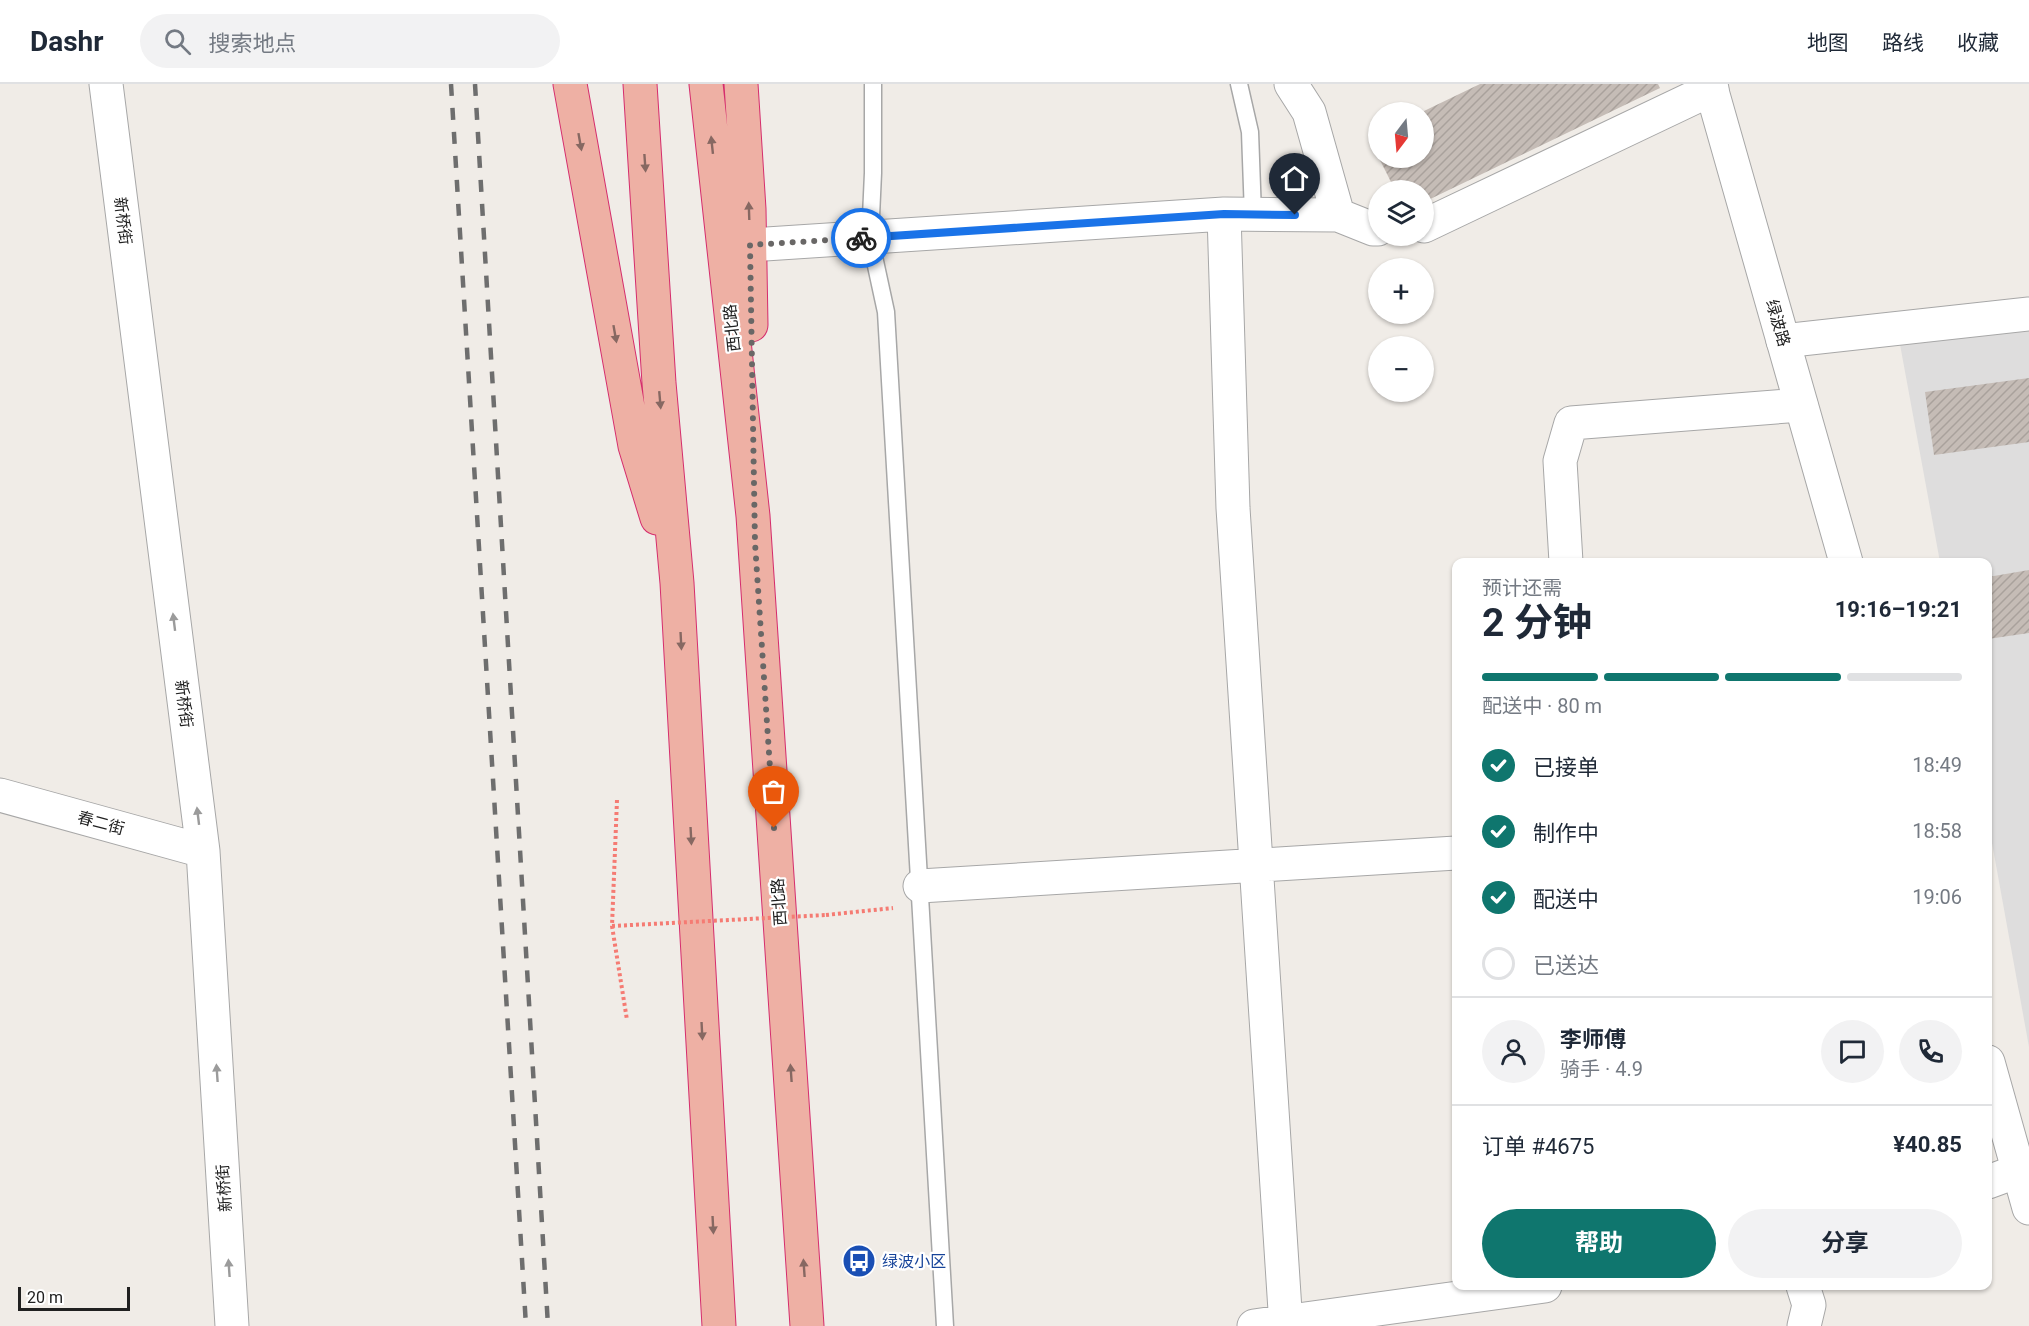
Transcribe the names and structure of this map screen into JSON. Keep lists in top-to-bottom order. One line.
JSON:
{"streets":{"highway":["西北路"],"street":["新桥街","绿波路","春二街"]},"crossings":[["新桥街","春二街"]],"one_way":["新桥街"],"places":{"bus stop":["绿波小区"]},"scale_bar":"20 m","north":"bottom","page":{"header":"Dashr","search":"搜索地点","nav":["地图","路线","收藏"],"map_buttons":["+","−"],"heading":["2 分钟","预计还需","19:16–19:21"],"panel":["李师傅","骑手 · 4.9","订单 #4675","¥40.85"],"bar":"配送中 · 80 m","list":[["已接单","18:49"],["制作中","18:58"],["配送中","19:06"],"已送达"],"buttons":["帮助","分享"],"scale":"20 m"}}
